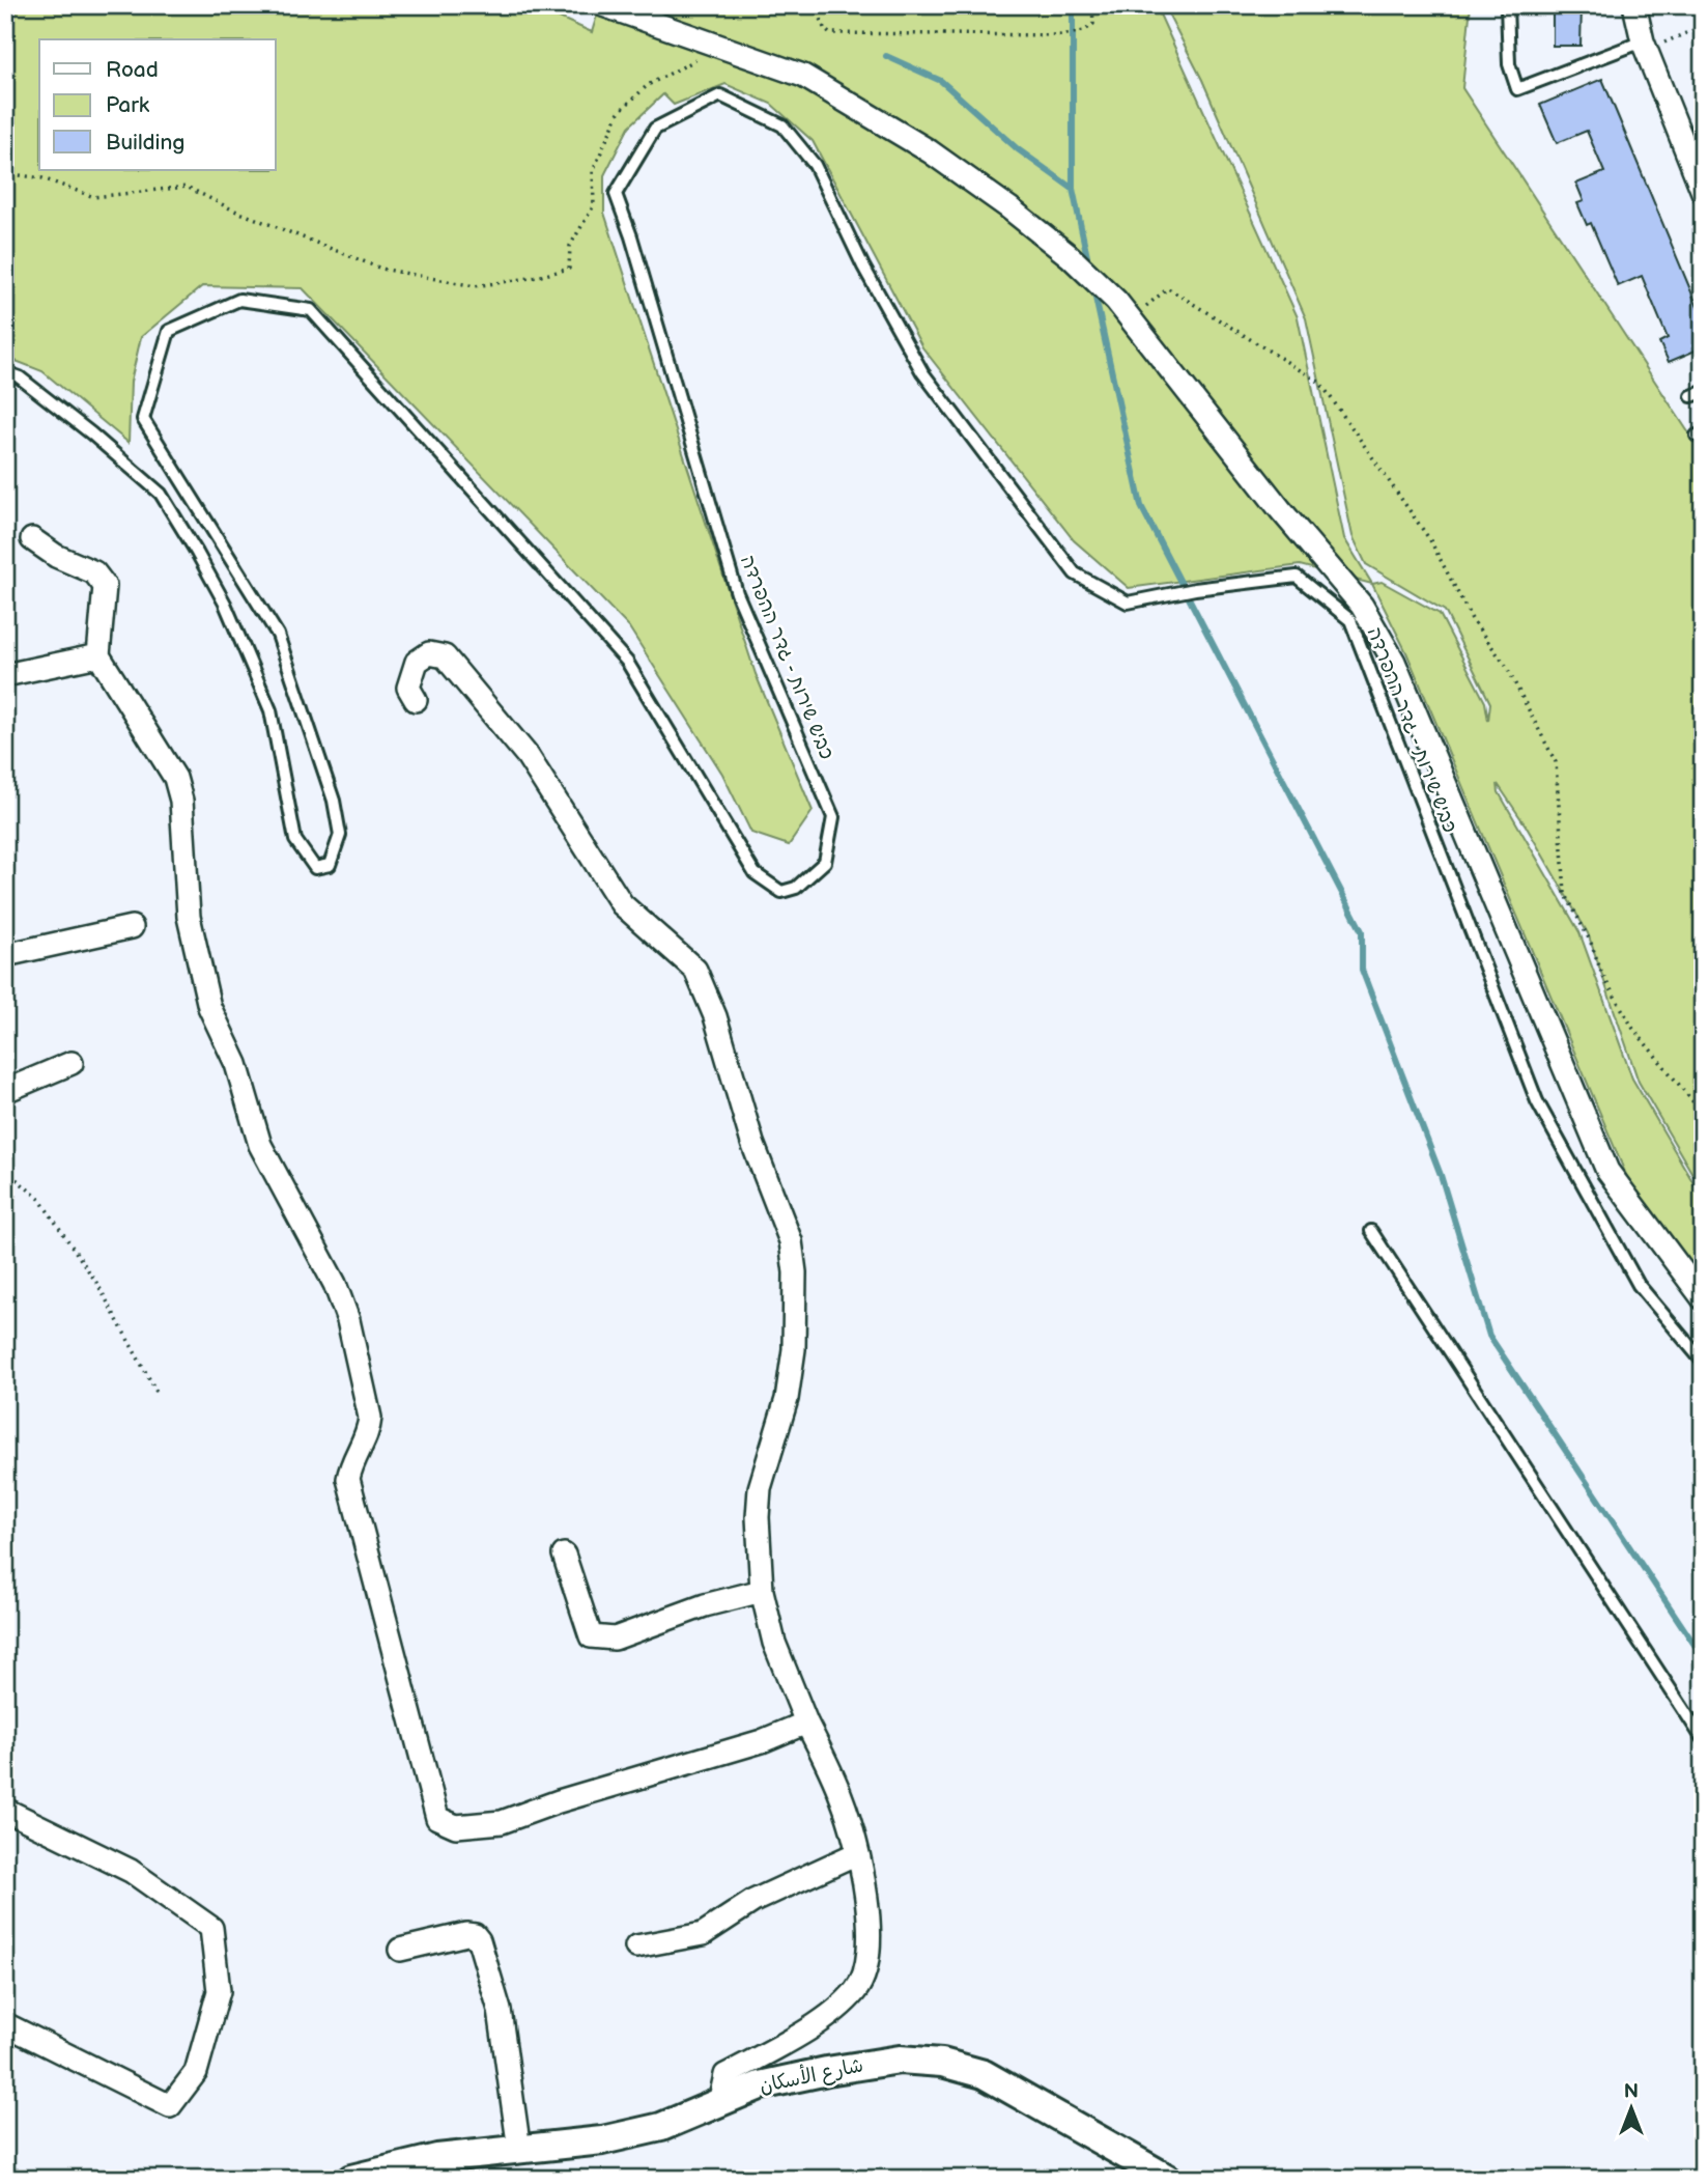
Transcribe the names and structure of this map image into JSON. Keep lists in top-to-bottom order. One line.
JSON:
{"streets":{"street":["شارع الأسكان"],"lane":["כביש שירות - גדר ההפרדה"]},"legend":["Road","Park","Building"],"north":"top"}
